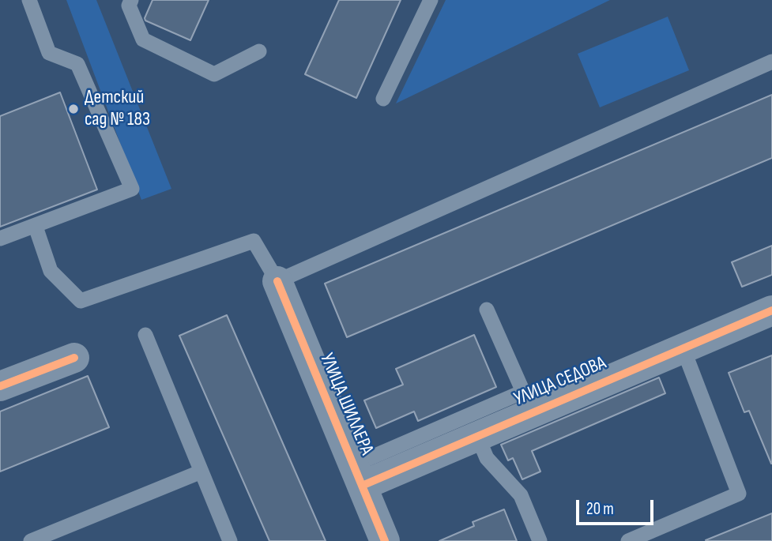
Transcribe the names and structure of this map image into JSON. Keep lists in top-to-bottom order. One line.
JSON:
{"streets":{"street":["УЛИЦА СЕДОВА","УЛИЦА ШИЛЛЕРА"]},"crossings":[["УЛИЦА СЕДОВА","УЛИЦА ШИЛЛЕРА"]],"places":["Детский сад № 183"],"scale_bar":"20 m"}
